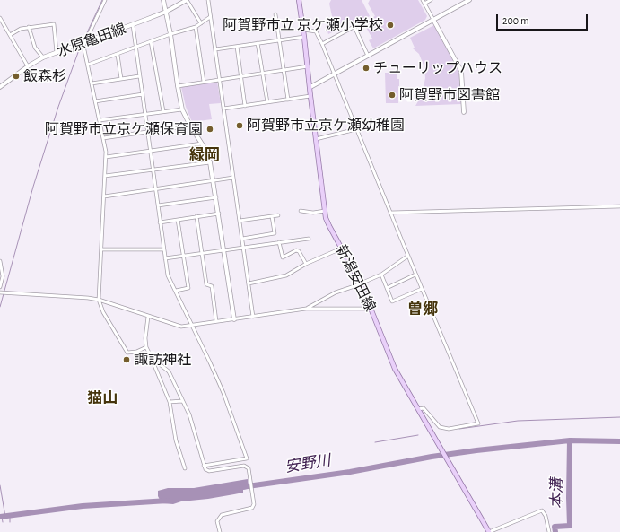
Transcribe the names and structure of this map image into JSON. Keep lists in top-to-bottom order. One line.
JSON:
{"streets":{"main road":["新潟安田線"],"street":["水原亀田線"]},"districts":["緑岡","曽郷","猫山"],"water":["安野川","本溝"],"places":["阿賀野市立 京ケ瀬小学校","チューリップハウス","飯森杉","阿賀野市図書館","阿賀野市立京ケ瀬幼稚園","阿賀野市立京ケ瀬保育園","諏訪神社"],"scale_bar":"200 m"}
